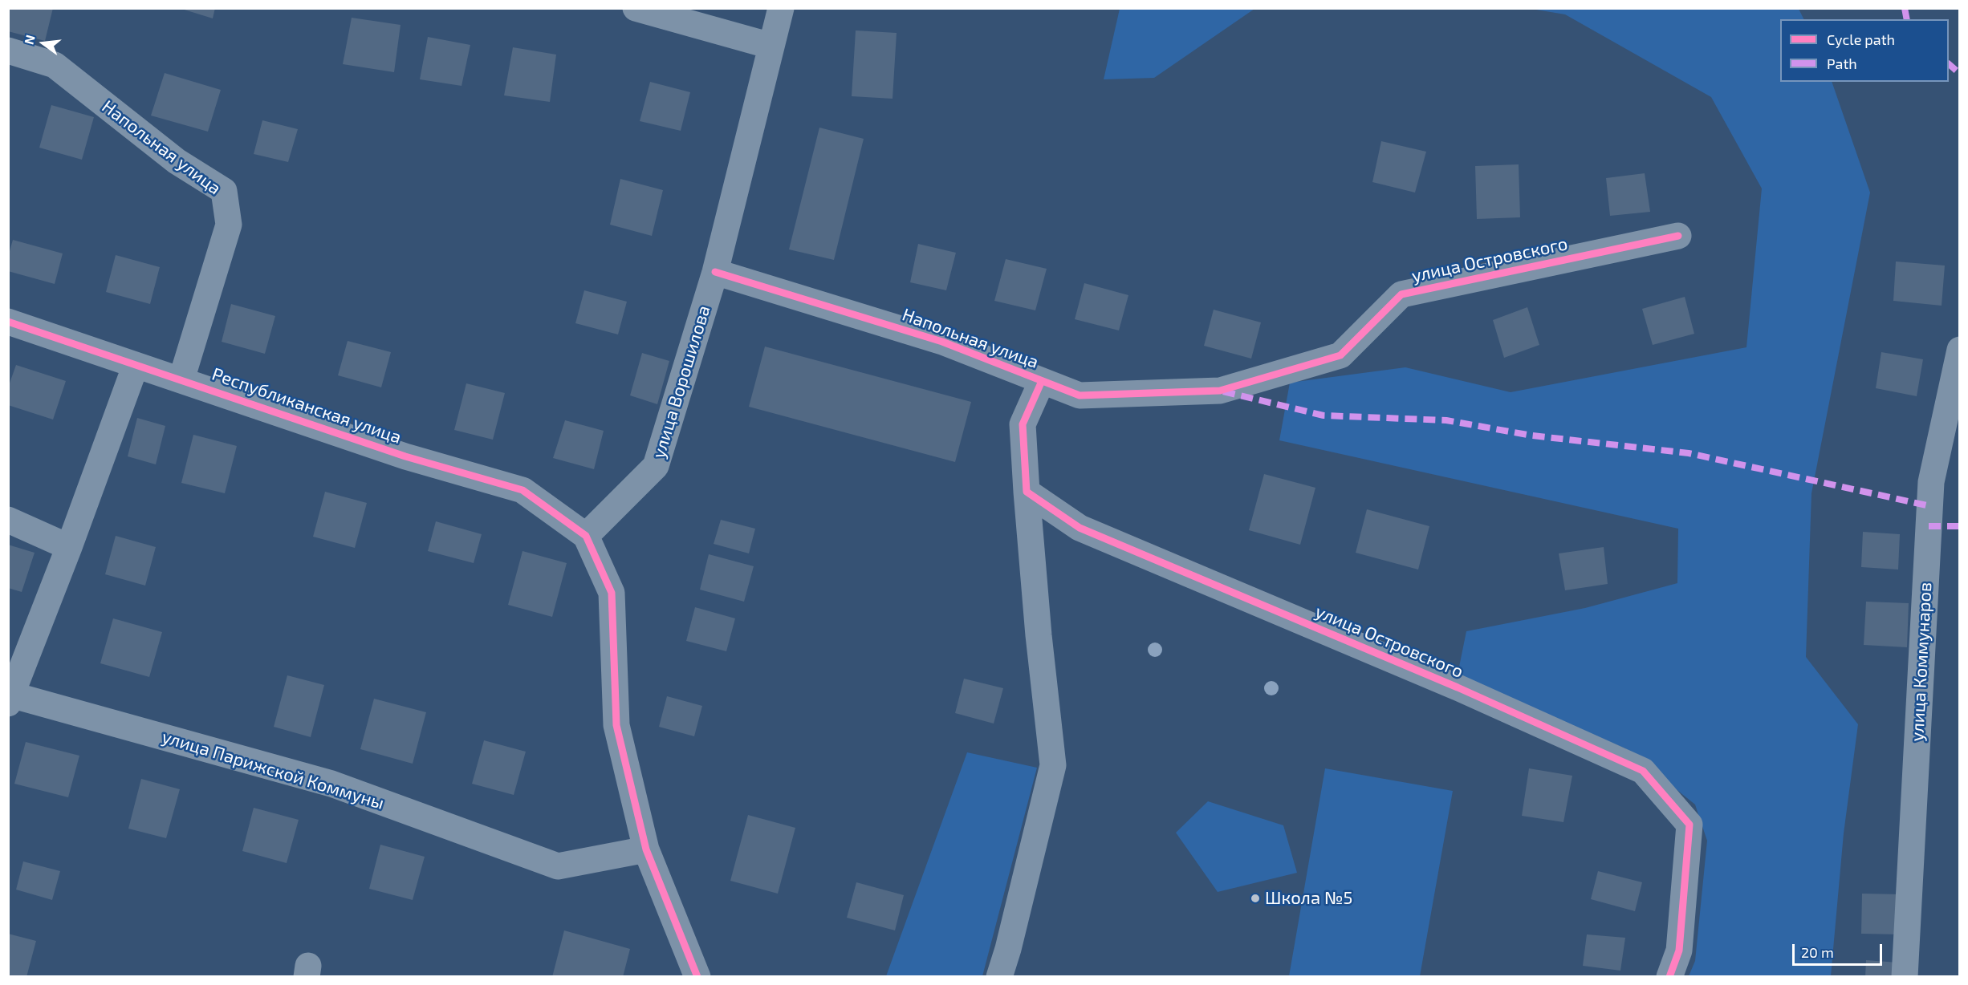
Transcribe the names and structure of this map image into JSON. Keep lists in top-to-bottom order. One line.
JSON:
{"streets":{"street":["Напольная улица","улица Островского","улица Ворошилова","Республиканская улица","улица Коммунаров","улица Парижской Коммуны"]},"crossings":[["Напольная улица","улица Островского"],["Напольная улица","улица Ворошилова"],["Напольная улица","Республиканская улица"],["улица Ворошилова","Республиканская улица"]],"places":["Школа №5"],"legend":["Cycle path","Path"],"scale_bar":"20 m","north":"left"}
